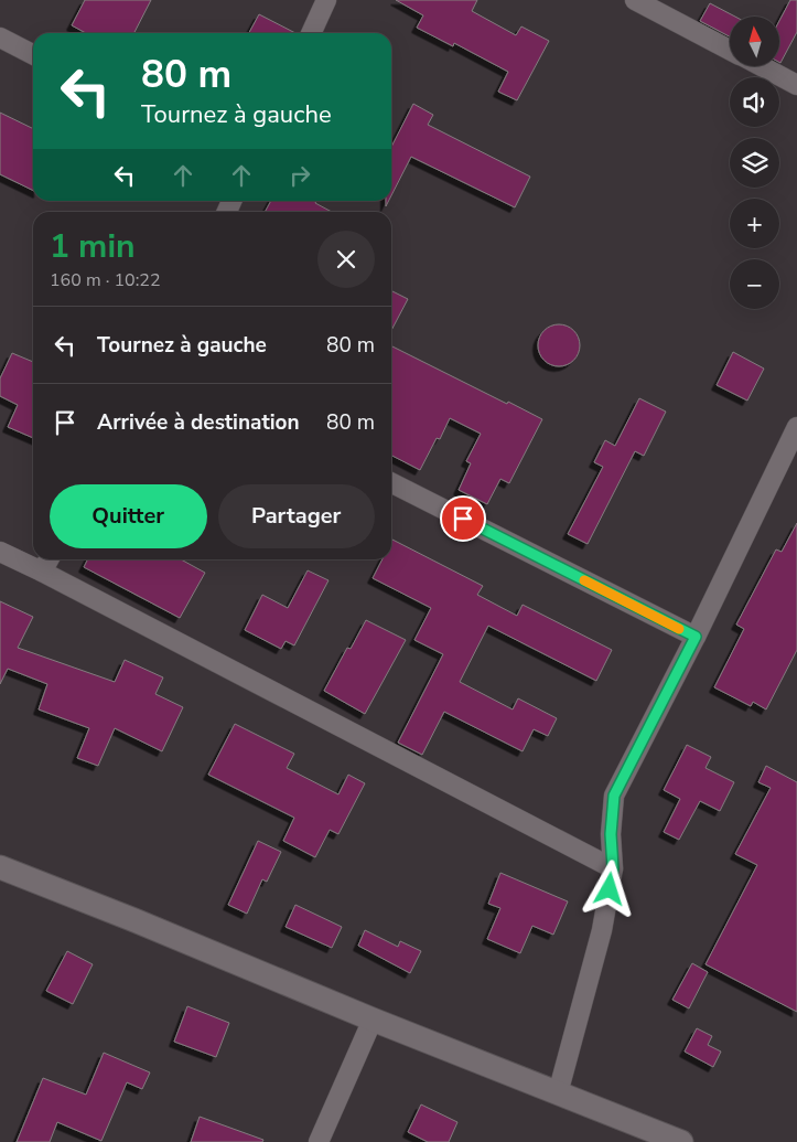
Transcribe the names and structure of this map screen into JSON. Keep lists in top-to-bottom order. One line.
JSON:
{"north":"top","page":{"map_buttons":["+","−"],"turn":["80 m","Tournez à gauche"],"heading":["1 min","160 m · 10:22"],"list":[{"name":"Tournez à gauche","value":"80 m"},{"name":"Arrivée à destination","value":"80 m"}],"buttons":["Quitter","Partager"]}}
